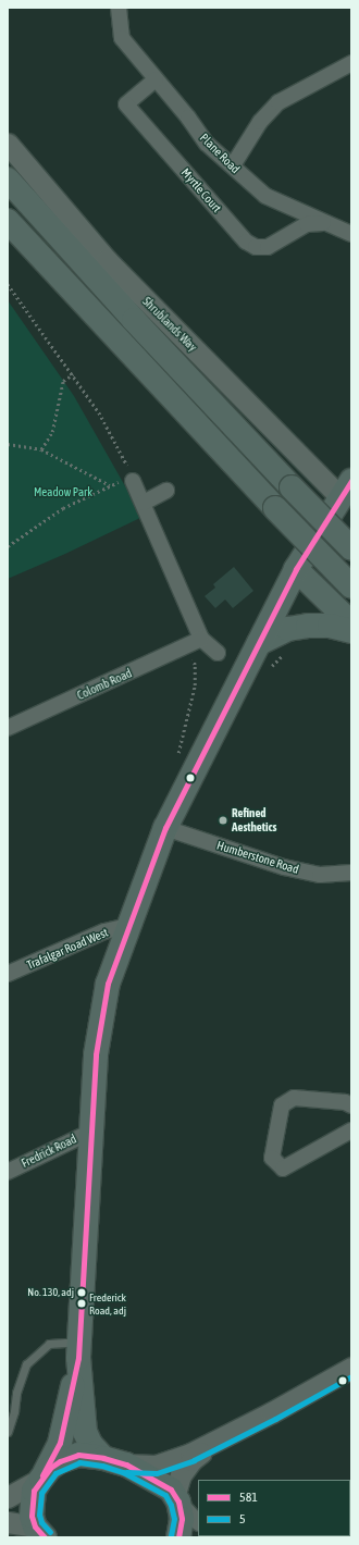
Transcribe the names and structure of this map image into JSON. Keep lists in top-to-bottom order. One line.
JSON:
{"streets":{"street":["Plane Road","Myrtle Court","Shrublands Way","Colomb Road","Humberstone Road","Trafalgar Road West","Fredrick Road"]},"crossings":[["Plane Road","Myrtle Court"]],"parks":["Meadow Park"],"places":["Refined Aesthetics","No. 130, adj","Frederick Road, adj"],"lines":["transit line 581","transit line 5"],"legend":["581","5"]}
